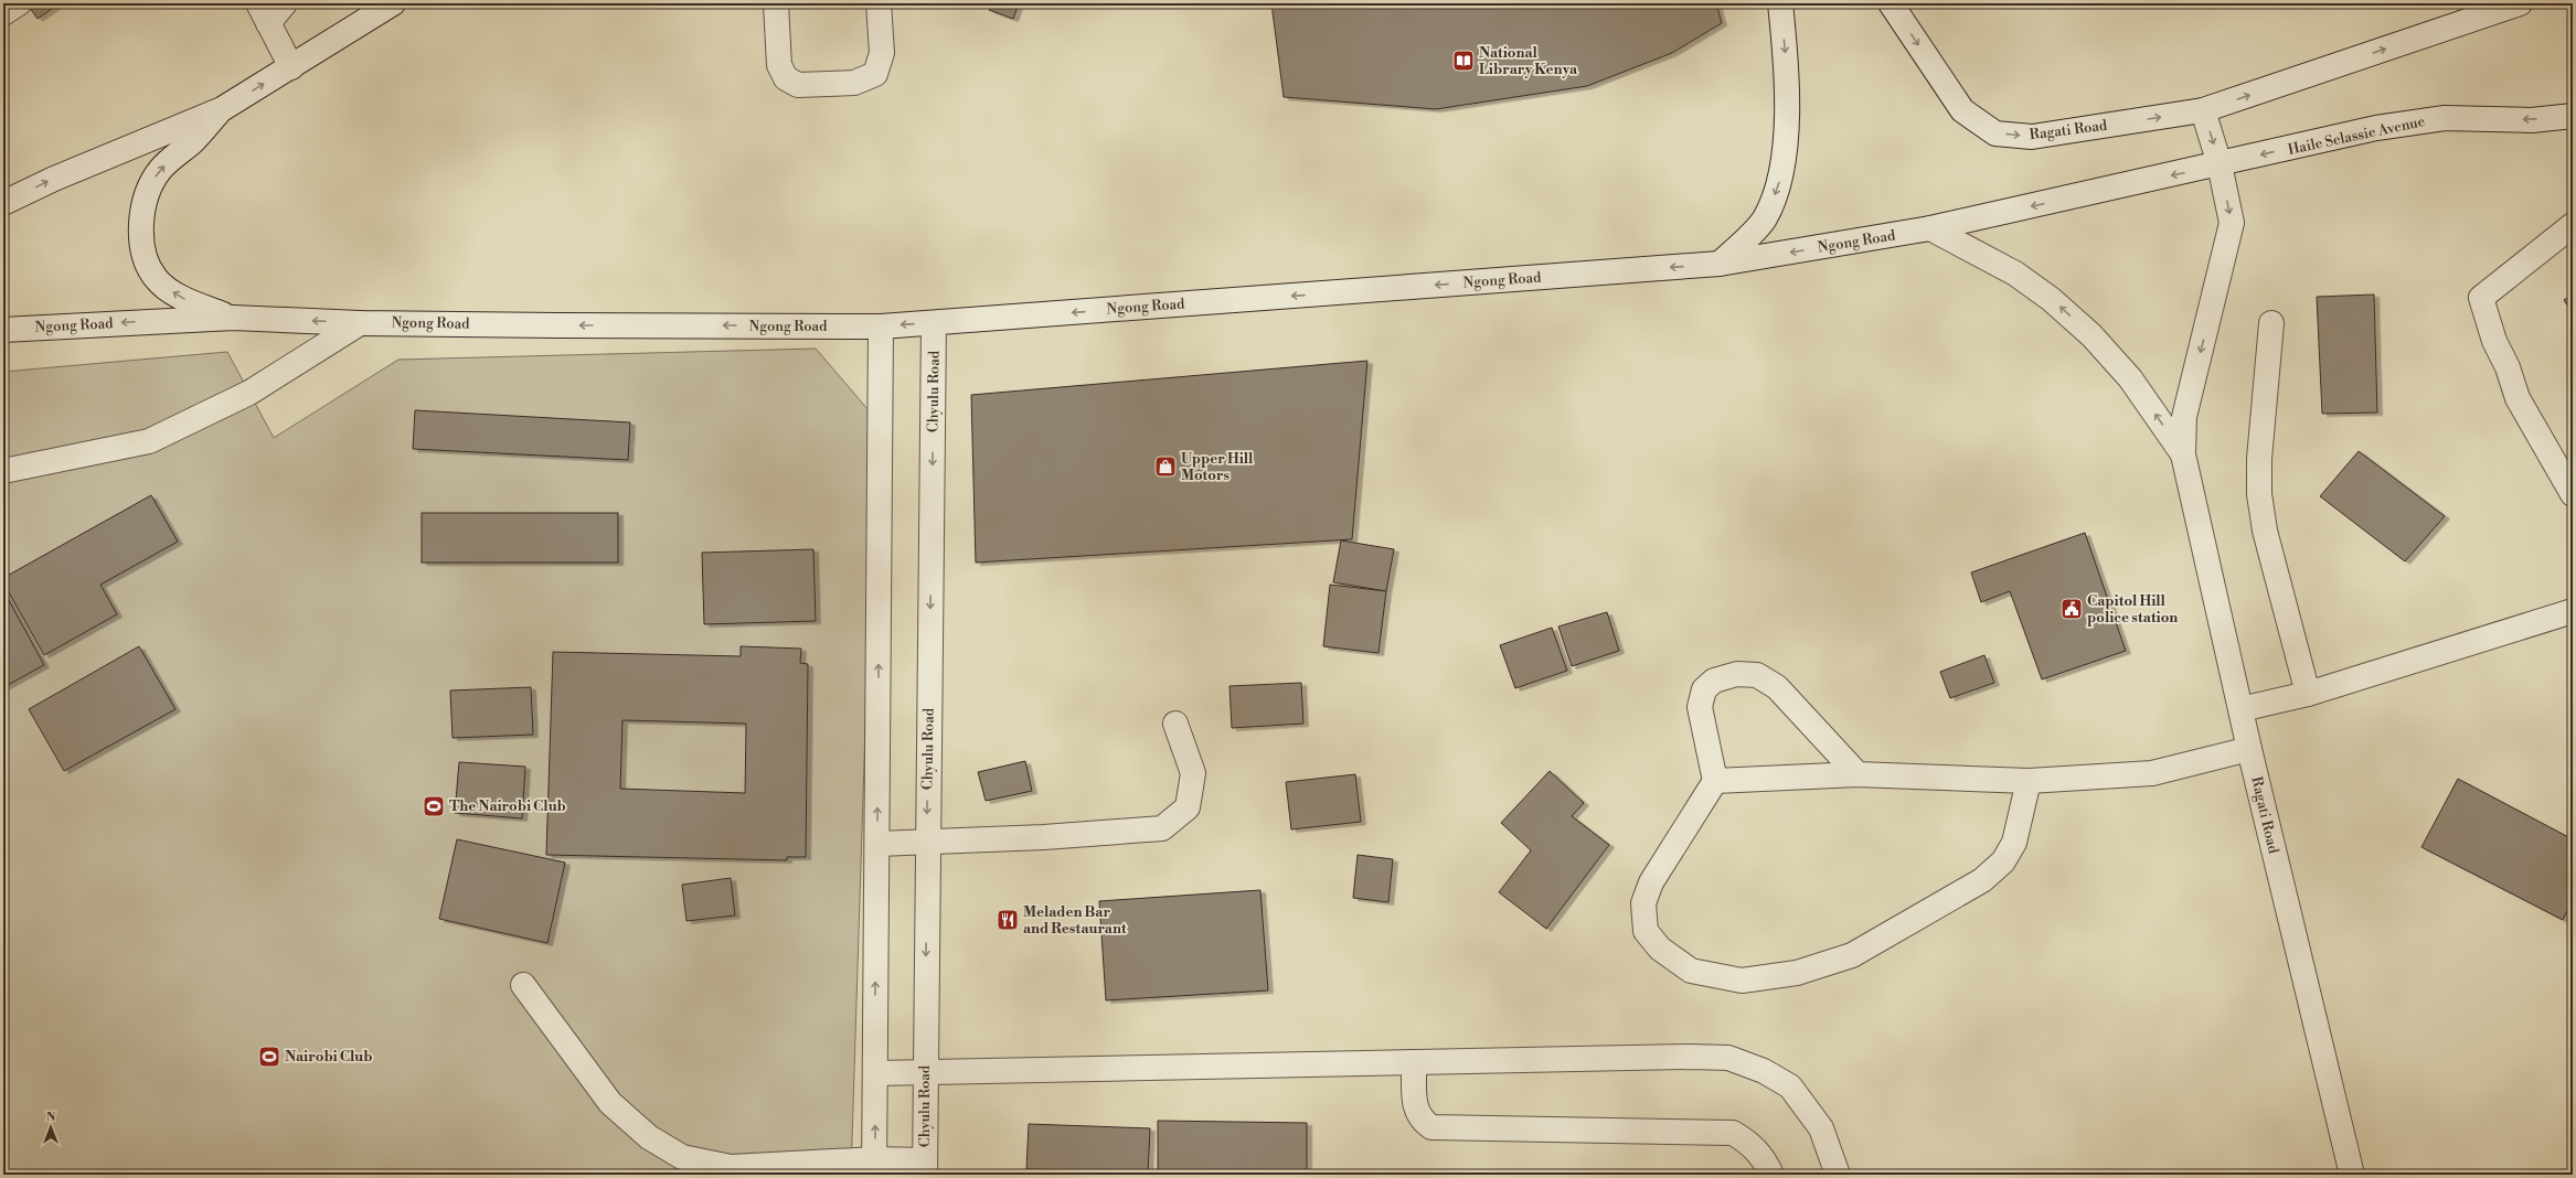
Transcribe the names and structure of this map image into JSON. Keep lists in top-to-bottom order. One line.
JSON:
{"streets":{"street":["Ragati Road","Haile Selassie Avenue","Ngong Road","Chyulu Road"]},"crossings":[["Ragati Road","Haile Selassie Avenue"],["Ragati Road","Ngong Road"],["Haile Selassie Avenue","Ngong Road"],["Ngong Road","Chyulu Road"]],"one_way":["Ngong Road"],"places":{"library":["National Library Kenya"],"shop":["Upper Hill Motors"],"public building":["Capitol Hill police station"],"sports":["The Nairobi Club","Nairobi Club"],"restaurant":["Meladen Bar and Restaurant"]},"north":"top"}
